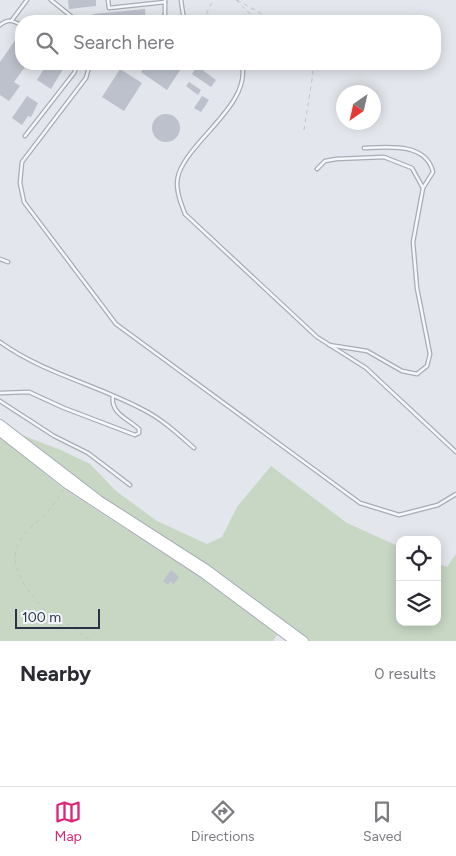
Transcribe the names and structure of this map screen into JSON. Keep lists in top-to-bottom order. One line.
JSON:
{"scale_bar":"100 m","north":"bottom left","page":{"search":"Search here","scale":"100 m","heading":["Nearby","0 results"],"nav":["Map","Directions","Saved"]}}
